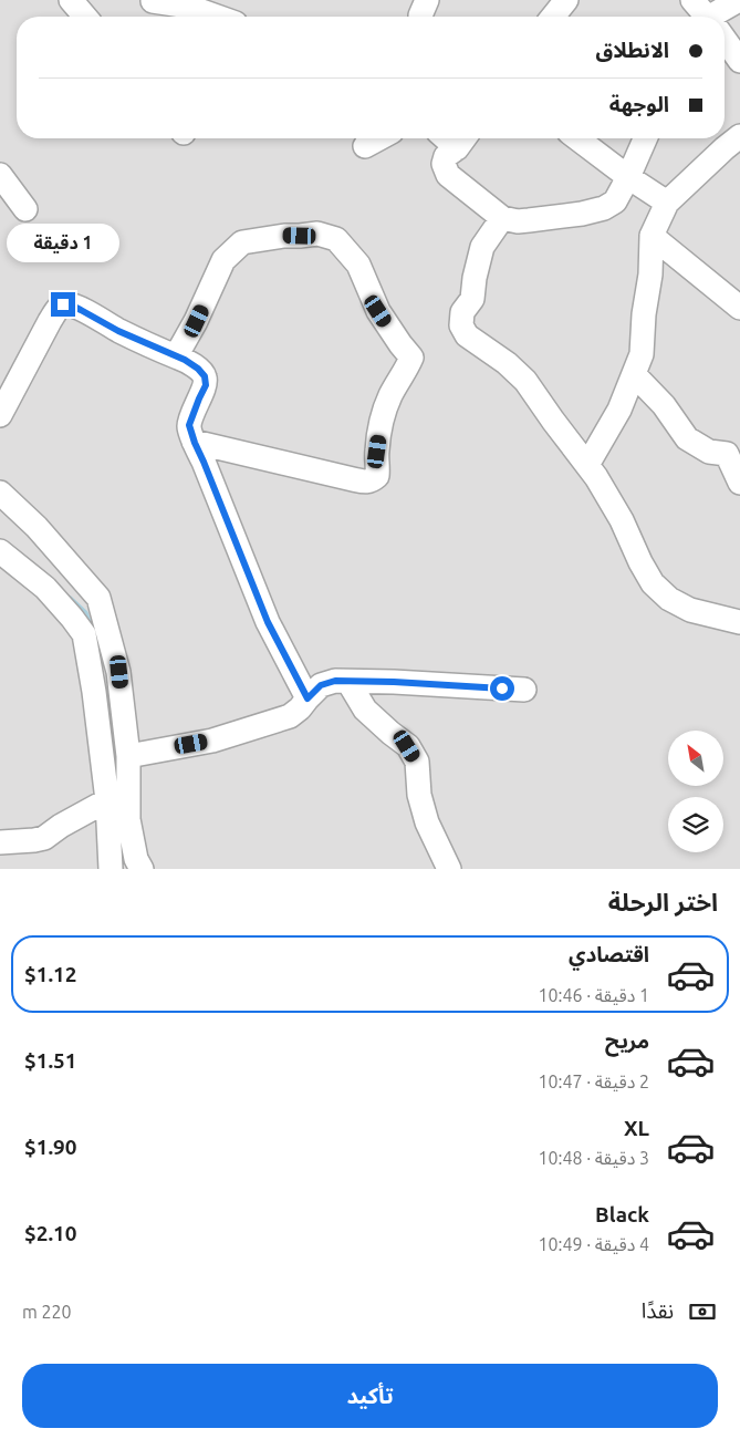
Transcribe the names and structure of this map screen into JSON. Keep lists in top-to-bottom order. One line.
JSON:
{"north":"top left","page":{"banner":["الانطلاق","الوجهة"],"bubble":"1 دقيقة","heading":"اختر الرحلة","list":[{"name":"اقتصادي","note":"1 دقيقة · 10:46","value":"$1.12"},{"name":"مريح","note":"2 دقيقة · 10:47","value":"$1.51"},{"name":"XL","note":"3 دقيقة · 10:48","value":"$1.90"},{"name":"Black","note":"4 دقيقة · 10:49","value":"$2.10"}],"pay":["نقدًا","220 m"],"buttons":"تأكيد"}}
